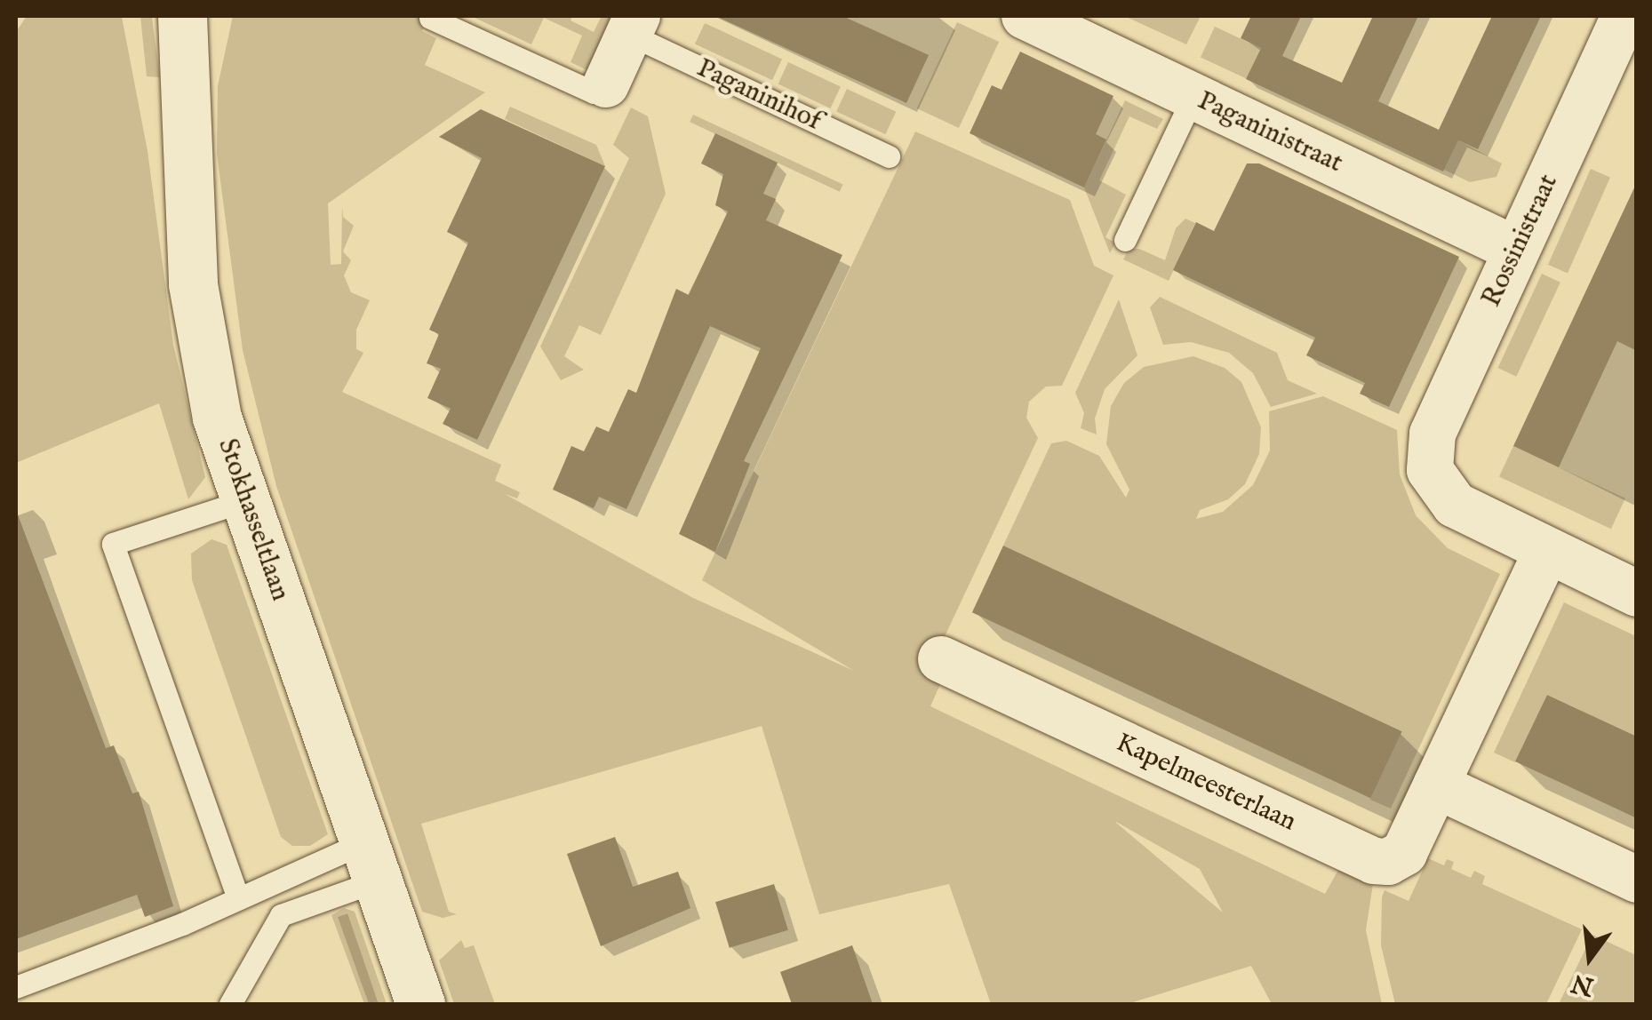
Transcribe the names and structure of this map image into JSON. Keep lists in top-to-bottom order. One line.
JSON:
{"streets":{"street":["Paganinihof","Paganinistraat","Rossinistraat","Stokhasseltlaan","Kapelmeesterlaan"]},"crossings":[["Paganinistraat","Rossinistraat"],["Rossinistraat","Kapelmeesterlaan"]],"north":"bottom"}
